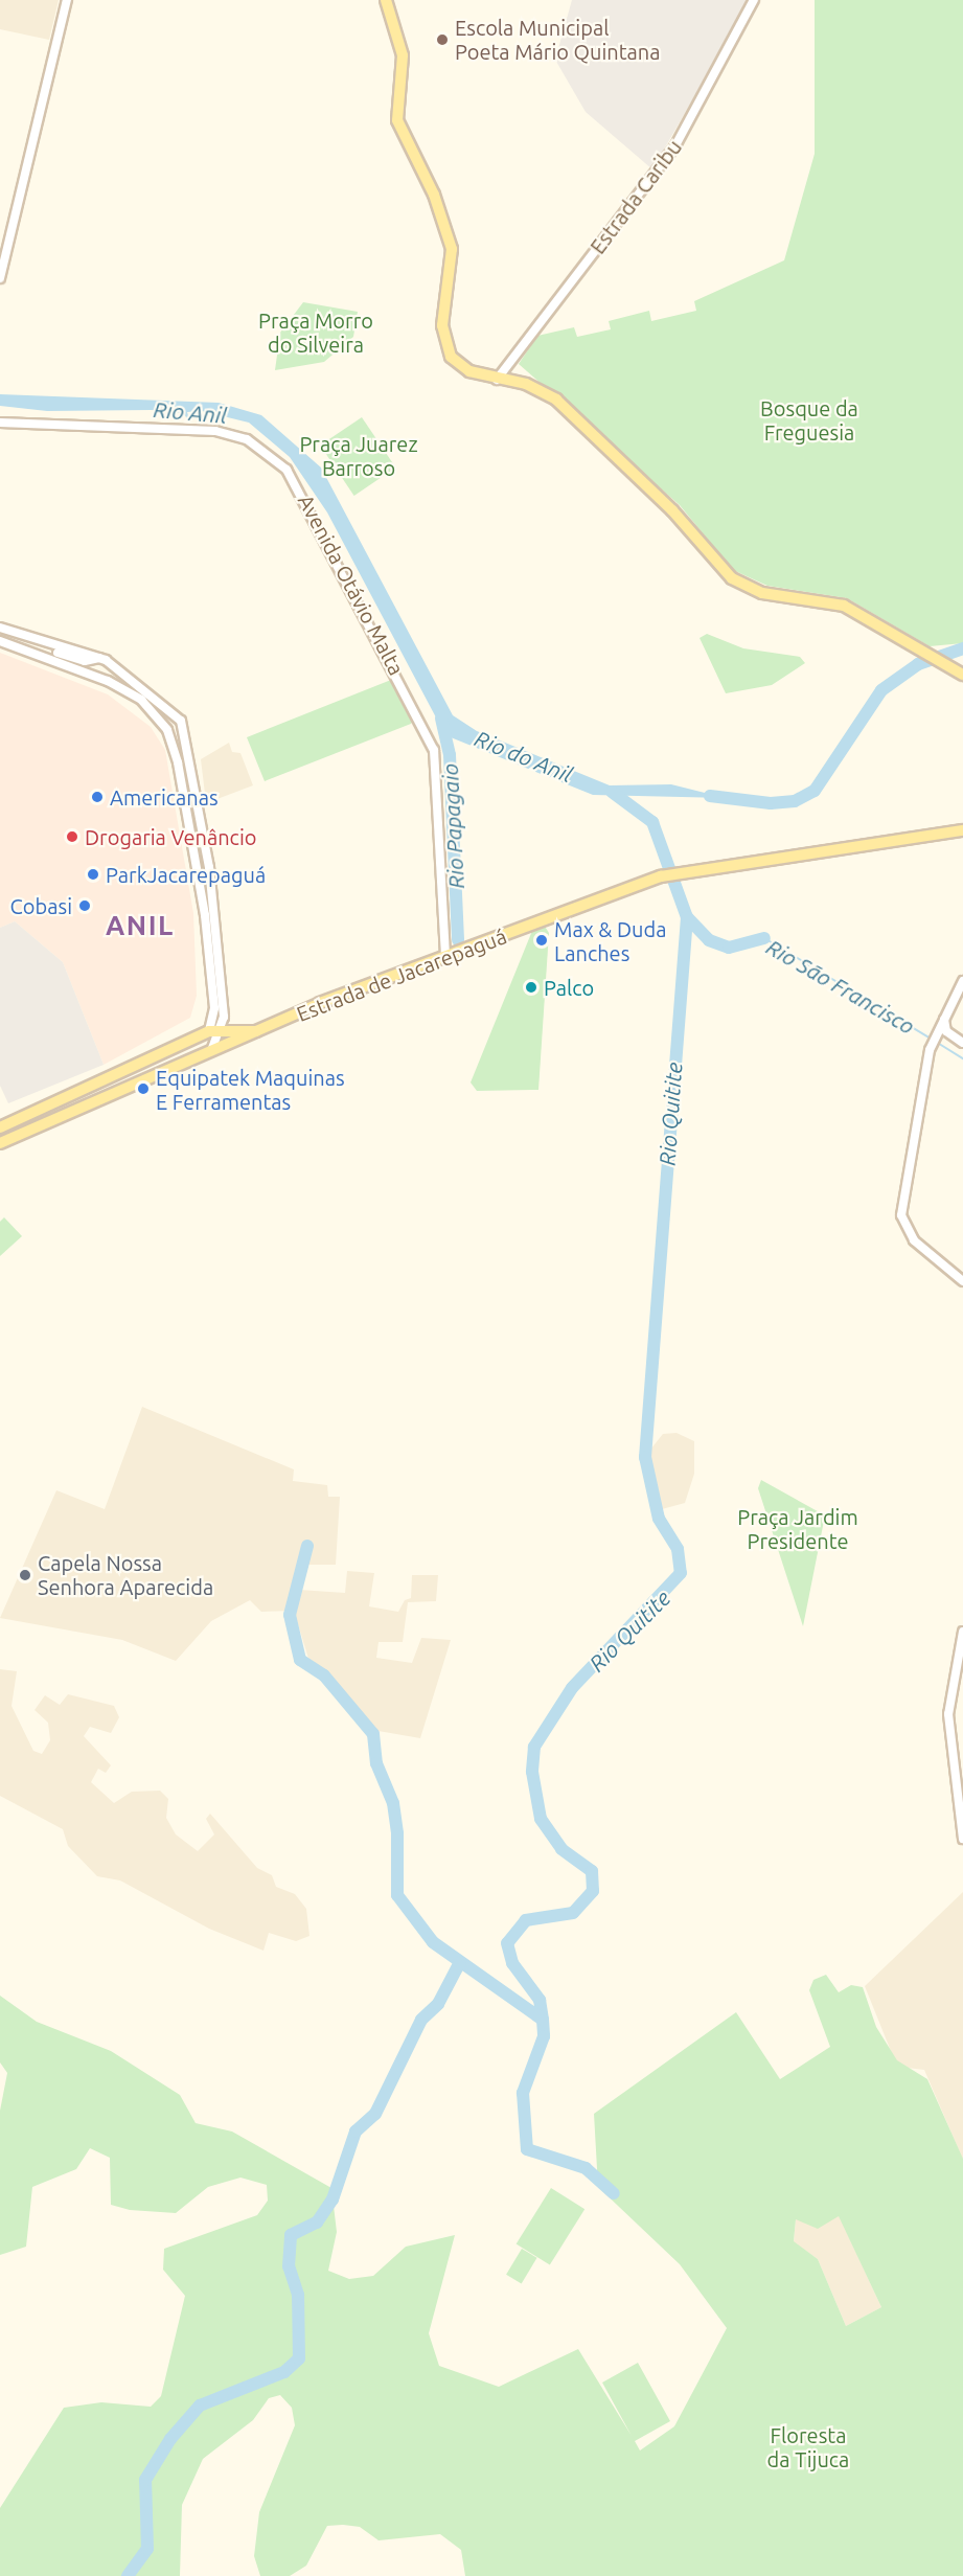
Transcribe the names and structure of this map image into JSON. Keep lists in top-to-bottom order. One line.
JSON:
{"streets":{"main road":["Estrada de Jacarepaguá"],"street":["Estrada Caribu","Avenida Otávio Malta"]},"crossings":[["Avenida Otávio Malta","Estrada de Jacarepaguá"]],"districts":["ANIL"],"water":["Rio Anil","Rio do Anil","Rio Papagaio","Rio São Francisco","Rio Quitite"],"parks":["Praça Morro do Silveira","Bosque da Freguesia","Praça Juarez Barroso","Praça Jardim Presidente","Floresta da Tijuca"],"places":["Escola Municipal Poeta Mário Quintana","Americanas","Drogaria Venâncio","ParkJacarepaguá","Cobasi","Max & Duda Lanches","Palco","Equipatek Maquinas E Ferramentas","Capela Nossa Senhora Aparecida"]}
